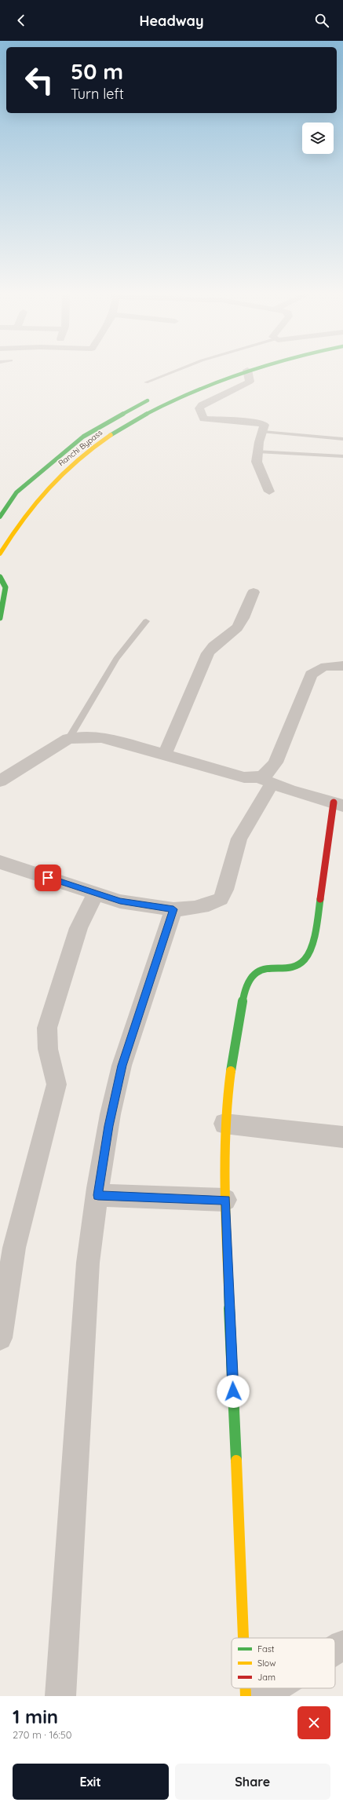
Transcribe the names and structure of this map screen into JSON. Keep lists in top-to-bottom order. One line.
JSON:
{"streets":{"main road":["Ranchi Bypass"]},"legend":["Fast","Slow","Jam"],"page":{"header":"Headway","turn":["50 m","Turn left"],"heading":["1 min","270 m · 16:50"],"buttons":["Exit","Share"]}}
